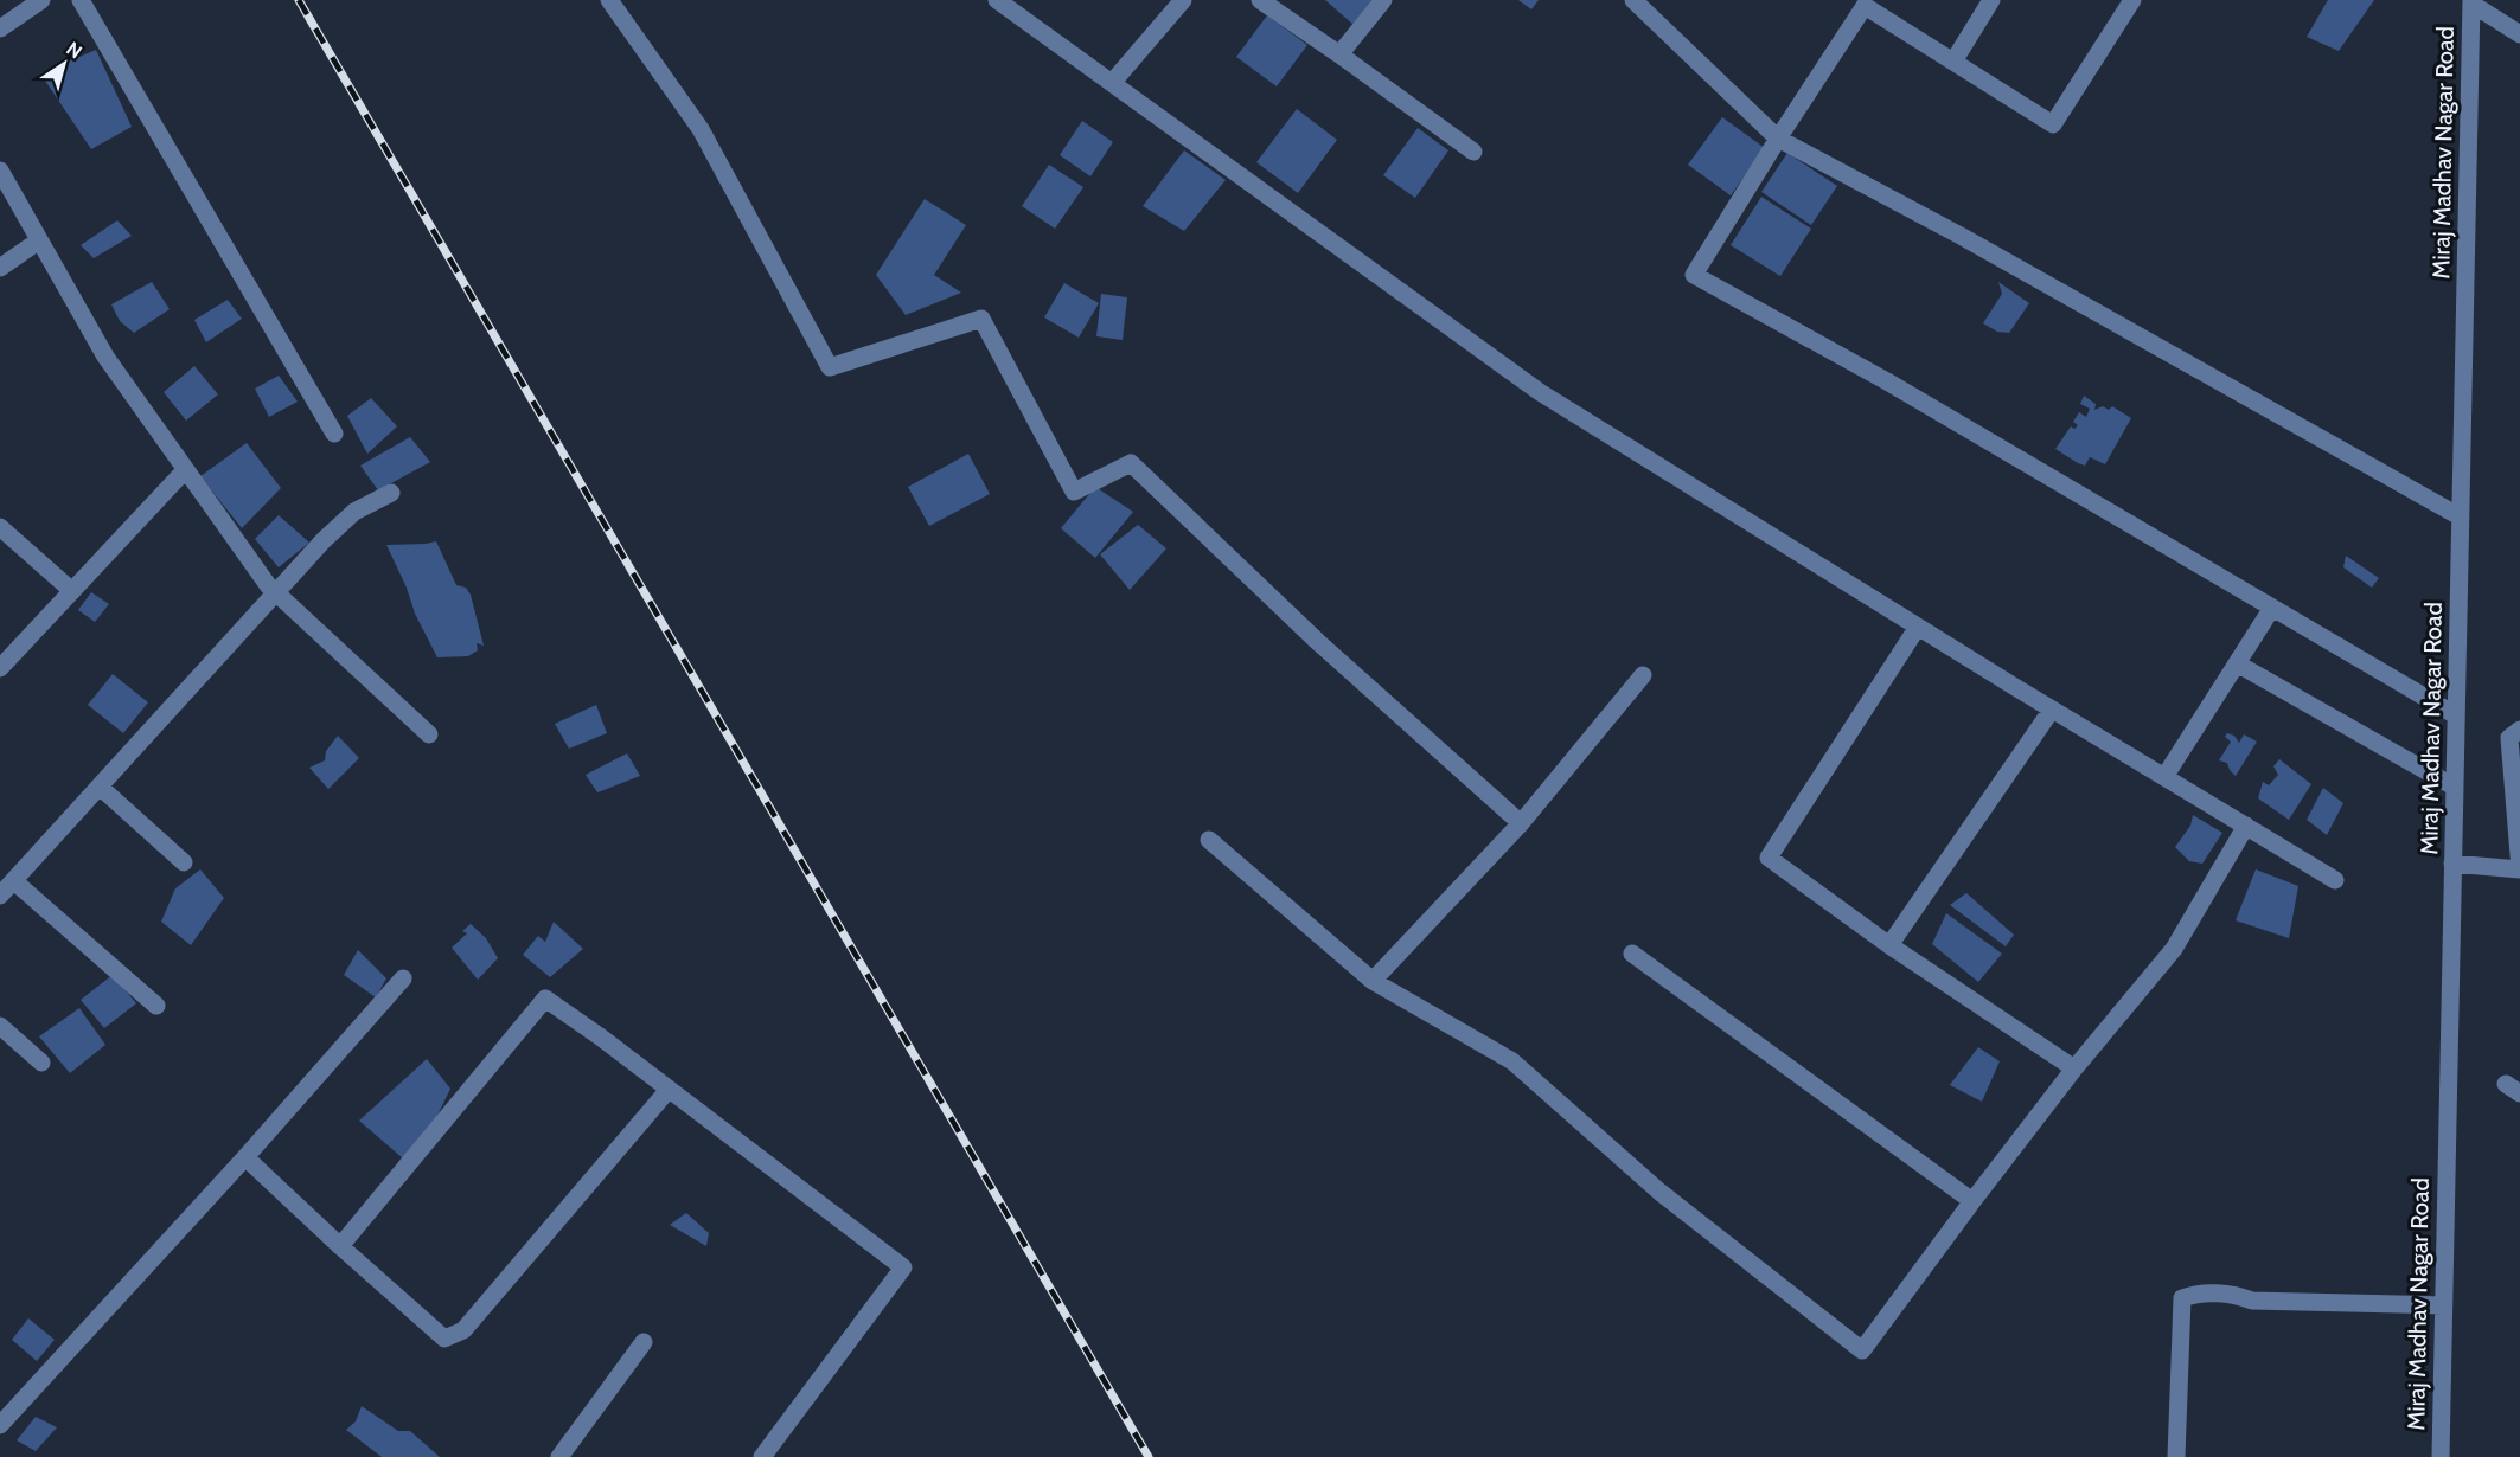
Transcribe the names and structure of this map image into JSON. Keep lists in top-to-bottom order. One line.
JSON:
{"streets":{"street":["Miraj Madhav Nagar Road"]},"north":"top right"}
